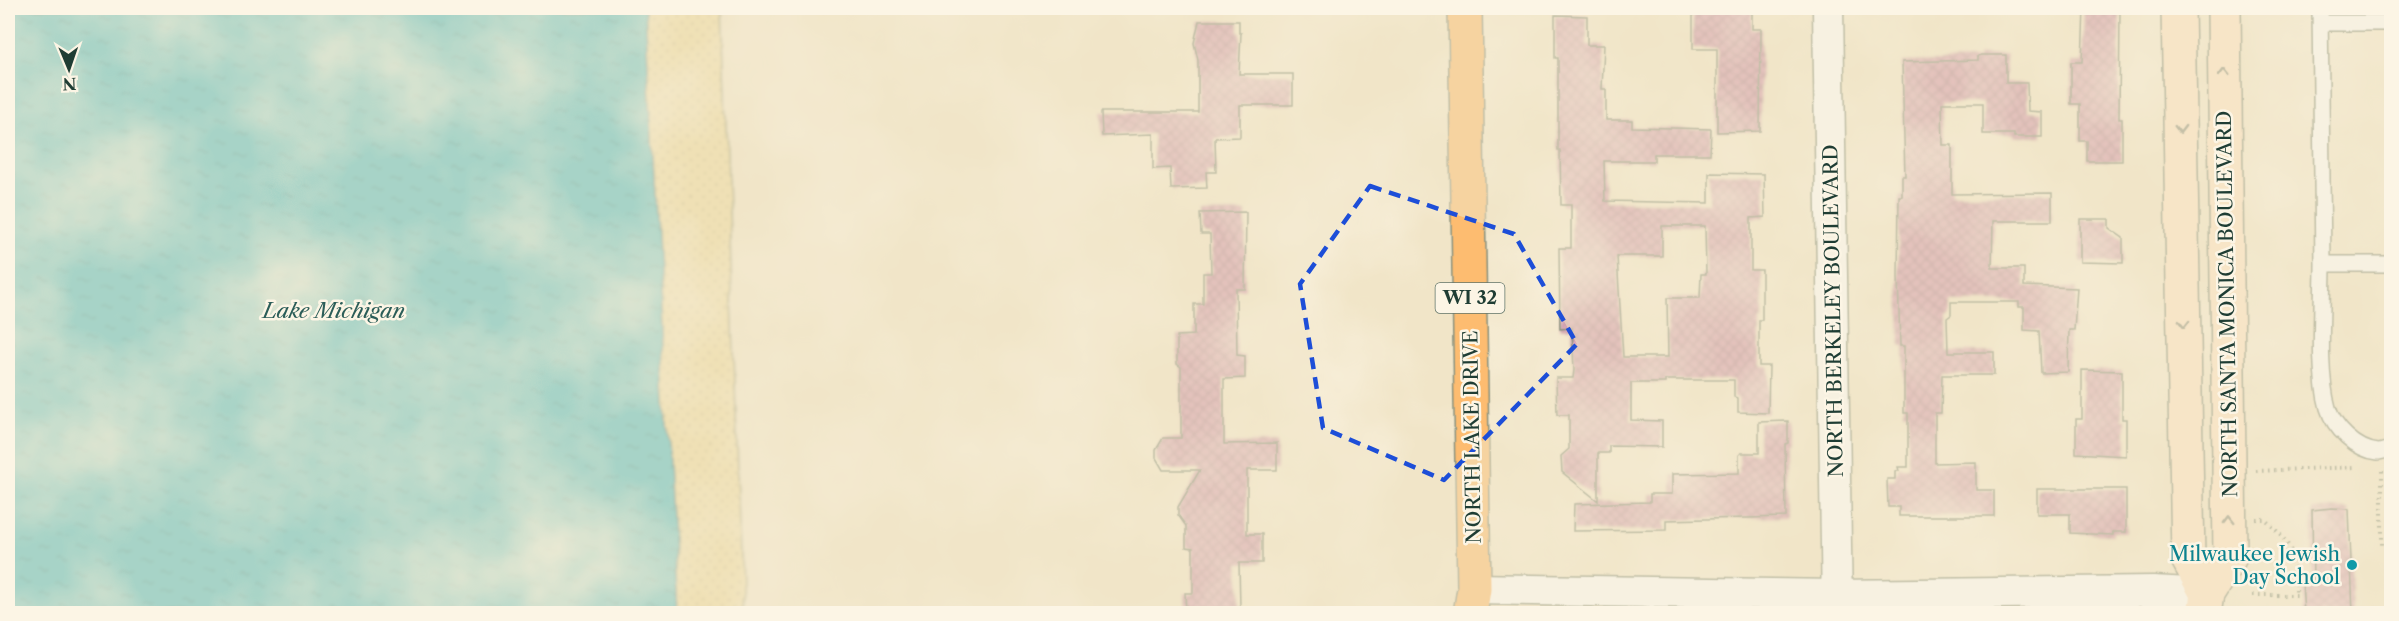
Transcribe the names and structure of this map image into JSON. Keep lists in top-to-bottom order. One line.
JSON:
{"streets":{"main road":["WI 32","NORTH LAKE DRIVE"],"street":["NORTH SANTA MONICA BOULEVARD","NORTH BERKELEY BOULEVARD"]},"water":["Lake Michigan"],"places":["Milwaukee Jewish Day School"],"north":"bottom"}
